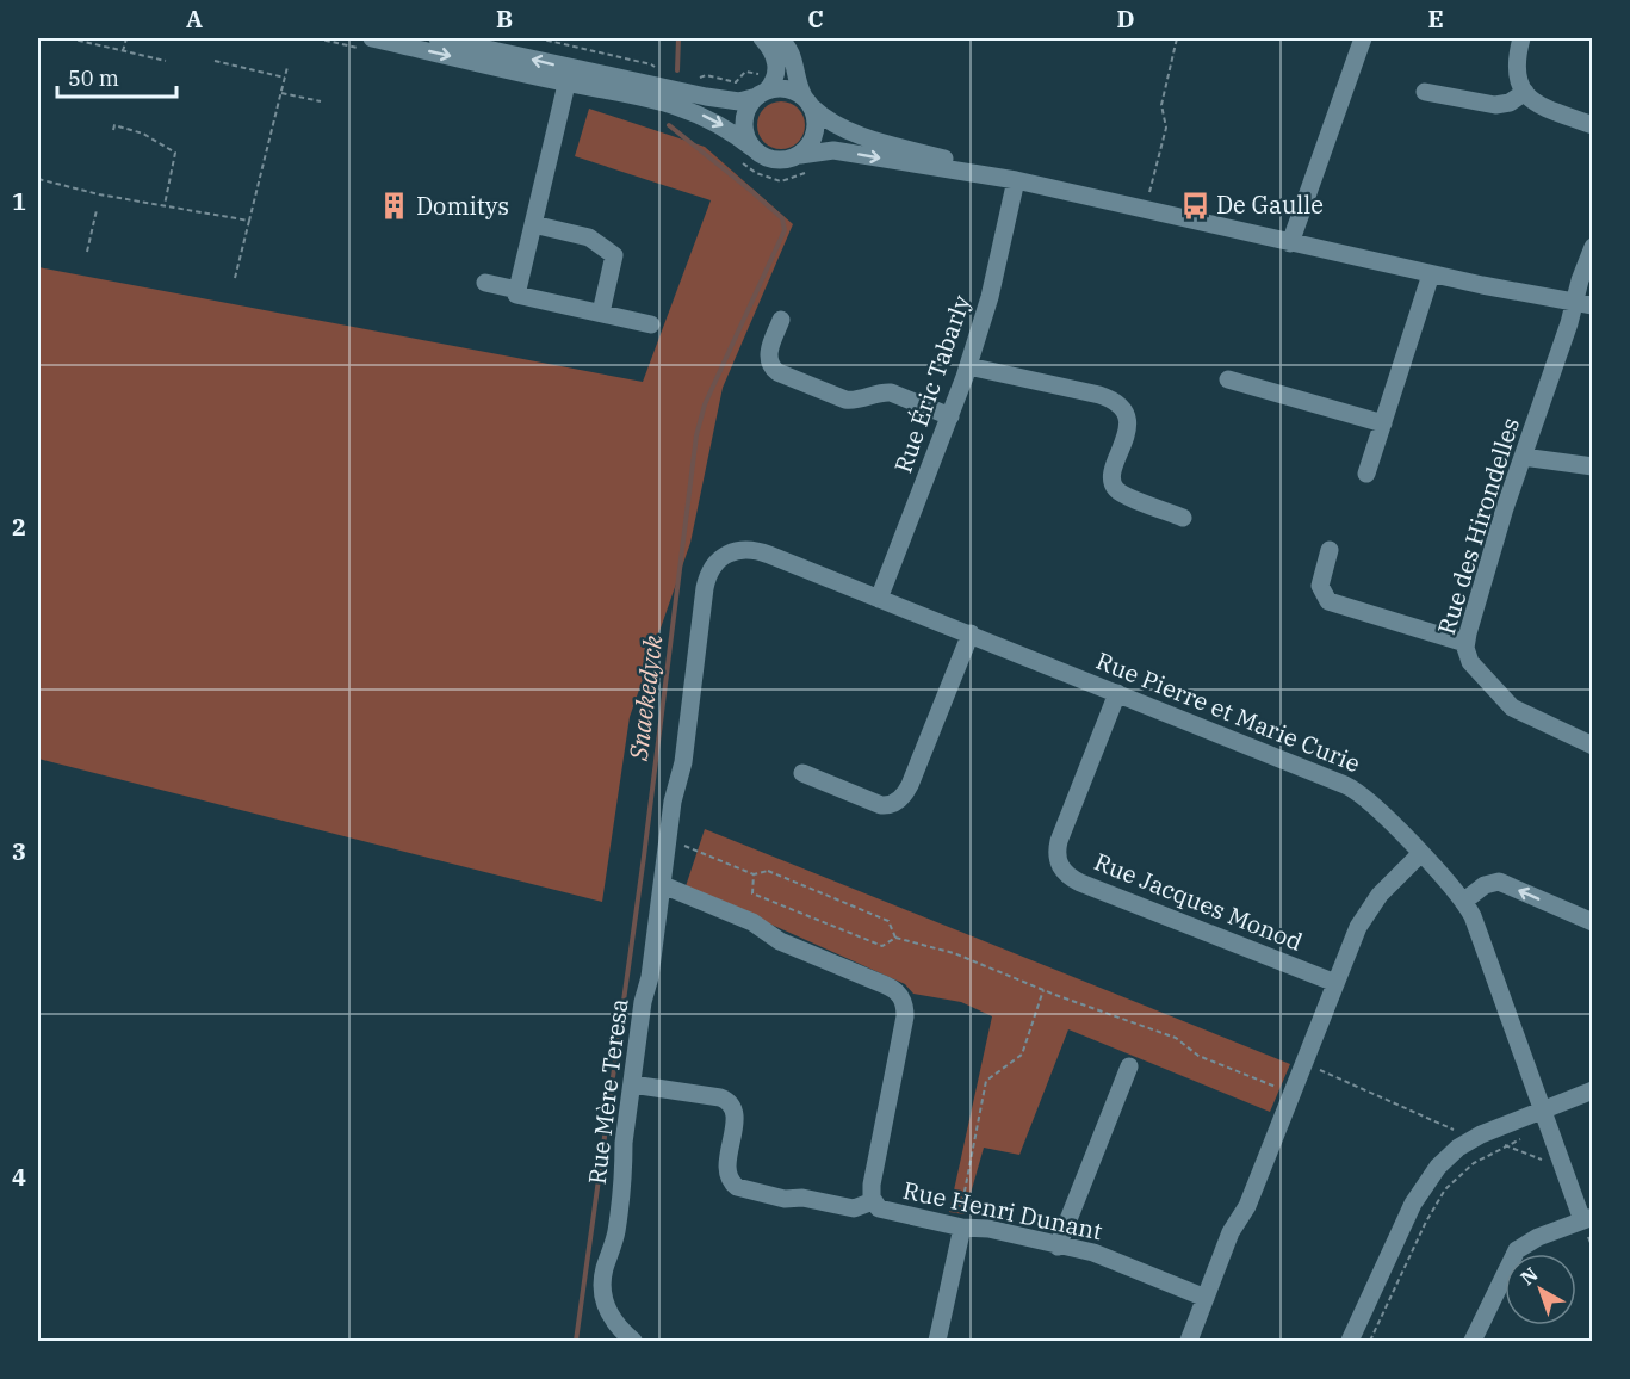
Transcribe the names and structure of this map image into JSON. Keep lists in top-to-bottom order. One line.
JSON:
{"streets":{"street":["Rue Éric Tabarly","Rue des Hirondelles","Rue Pierre et Marie Curie","Rue Jacques Monod","Rue Mère Teresa","Rue Henri Dunant"]},"crossings":[["Rue Pierre et Marie Curie","Rue Jacques Monod"],["Rue Mère Teresa","Rue Henri Dunant"]],"water":["Snaekedyck"],"places":{"bus stop":["De Gaulle"],"building":["Domitys"]},"scale_bar":"50 m","north":"top left","grid":{"columns":["A","B","C","D","E"],"rows":["1","2","3","4"]}}
